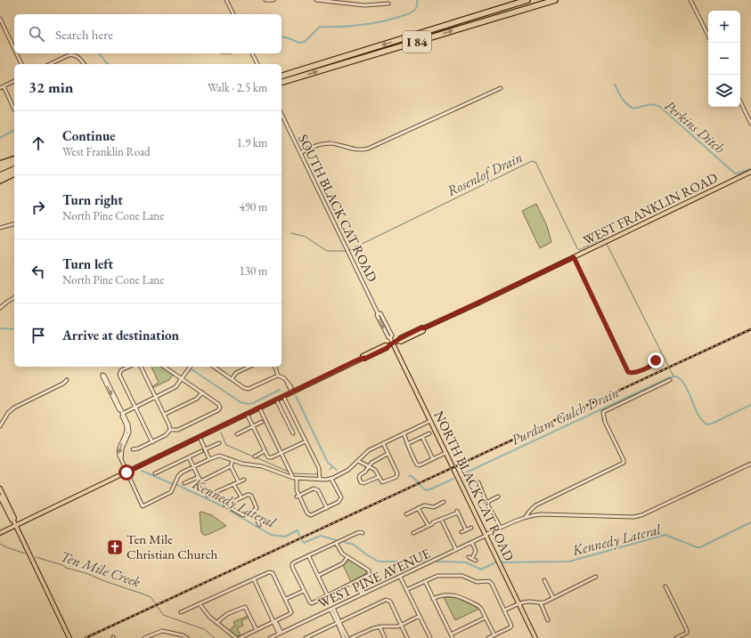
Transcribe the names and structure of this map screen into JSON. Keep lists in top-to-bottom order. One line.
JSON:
{"streets":{"highway":["I 84"],"main road":["WEST FRANKLIN ROAD","NORTH BLACK CAT ROAD"],"street":["SOUTH BLACK CAT ROAD","WEST PINE AVENUE"]},"crossings":[["SOUTH BLACK CAT ROAD","WEST FRANKLIN ROAD"],["SOUTH BLACK CAT ROAD","NORTH BLACK CAT ROAD"],["WEST FRANKLIN ROAD","NORTH BLACK CAT ROAD"],["NORTH BLACK CAT ROAD","WEST PINE AVENUE"]],"water":["Perkins Ditch","Rosenlof Drain","Purdam Gulch Drain","Kennedy Lateral","Ten Mile Creek"],"places":{"church":["Ten Mile Christian Church"]},"page":{"map_buttons":["+","−"],"search":"Search here","heading":["32 min","Walk · 2.5 km"],"list":[["Continue","West Franklin Road","1.9 km"],["Turn right","North Pine Cone Lane","490 m"],["Turn left","North Pine Cone Lane","130 m"],"Arrive at destination"]}}
